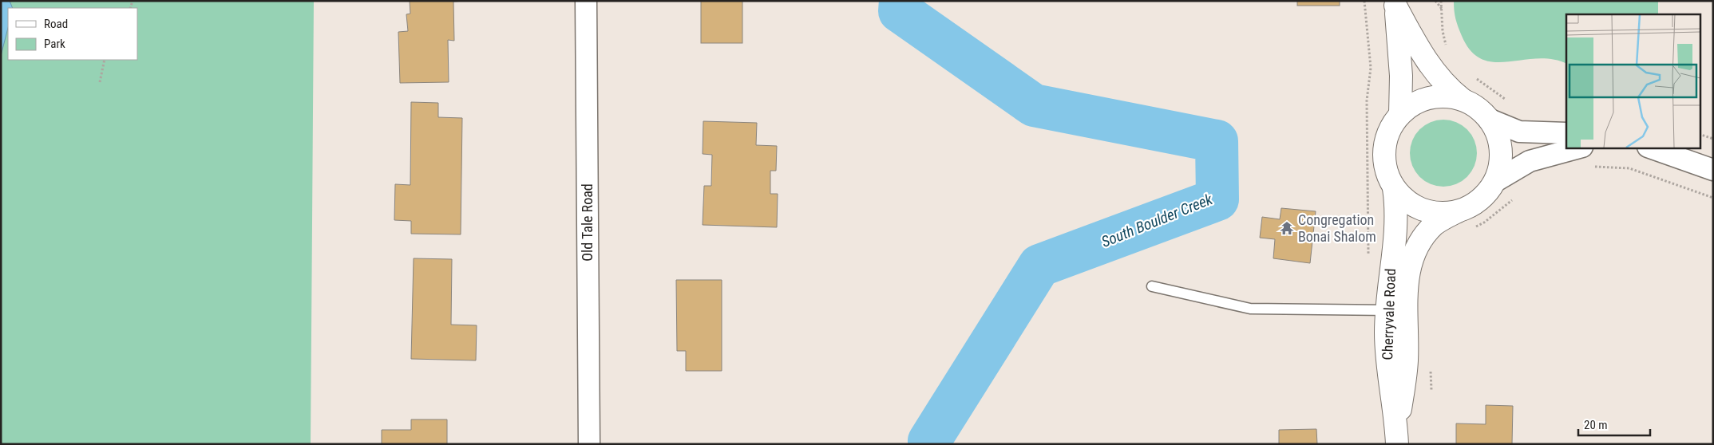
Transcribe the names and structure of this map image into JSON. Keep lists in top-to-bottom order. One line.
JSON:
{"streets":{"street":["Old Tale Road","Cherryvale Road"]},"water":["South Boulder Creek"],"places":{"temple":["Congregation Bonai Shalom"]},"legend":["Road","Park"],"scale_bar":"20 m"}
